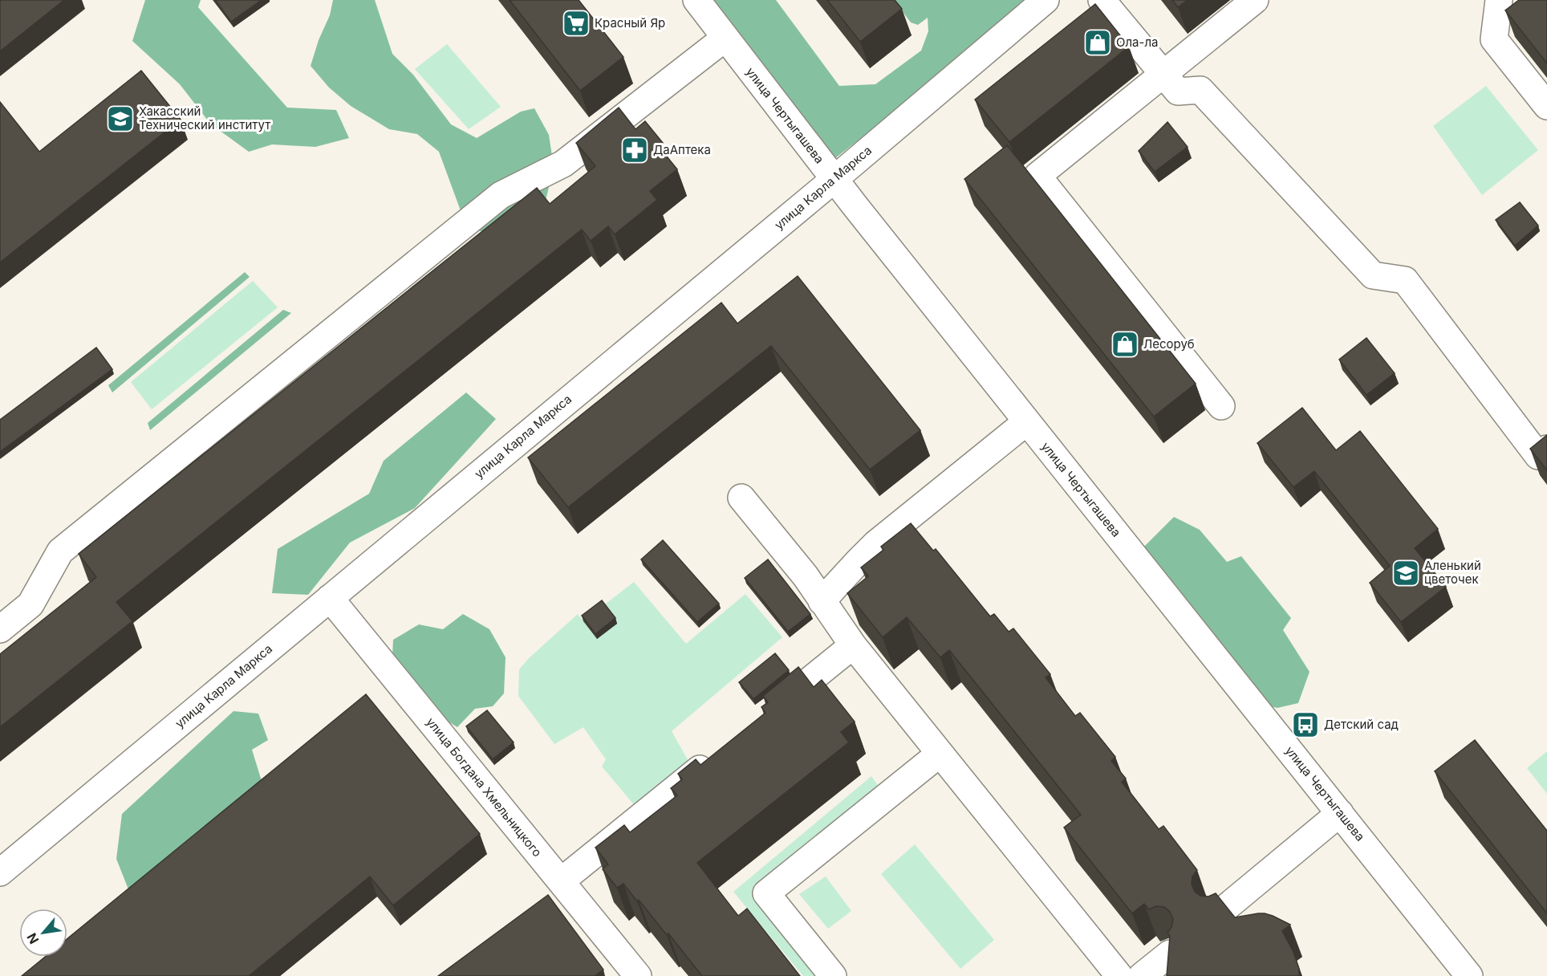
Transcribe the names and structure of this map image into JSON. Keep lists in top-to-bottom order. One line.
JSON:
{"streets":{"street":["улица Чертыгашева","улица Карла Маркса","улица Богдана Хмельницкого"]},"crossings":[["улица Чертыгашева","улица Карла Маркса"],["улица Карла Маркса","улица Богдана Хмельницкого"]],"places":{"supermarket":["Красный Яр"],"shop":["Ола-ла","Лесоруб"],"school or university":["Хакасский Технический институт","Аленький цветочек"],"pharmacy":["ДаАптека"],"bus stop":["Детский сад"]},"north":"bottom left"}
